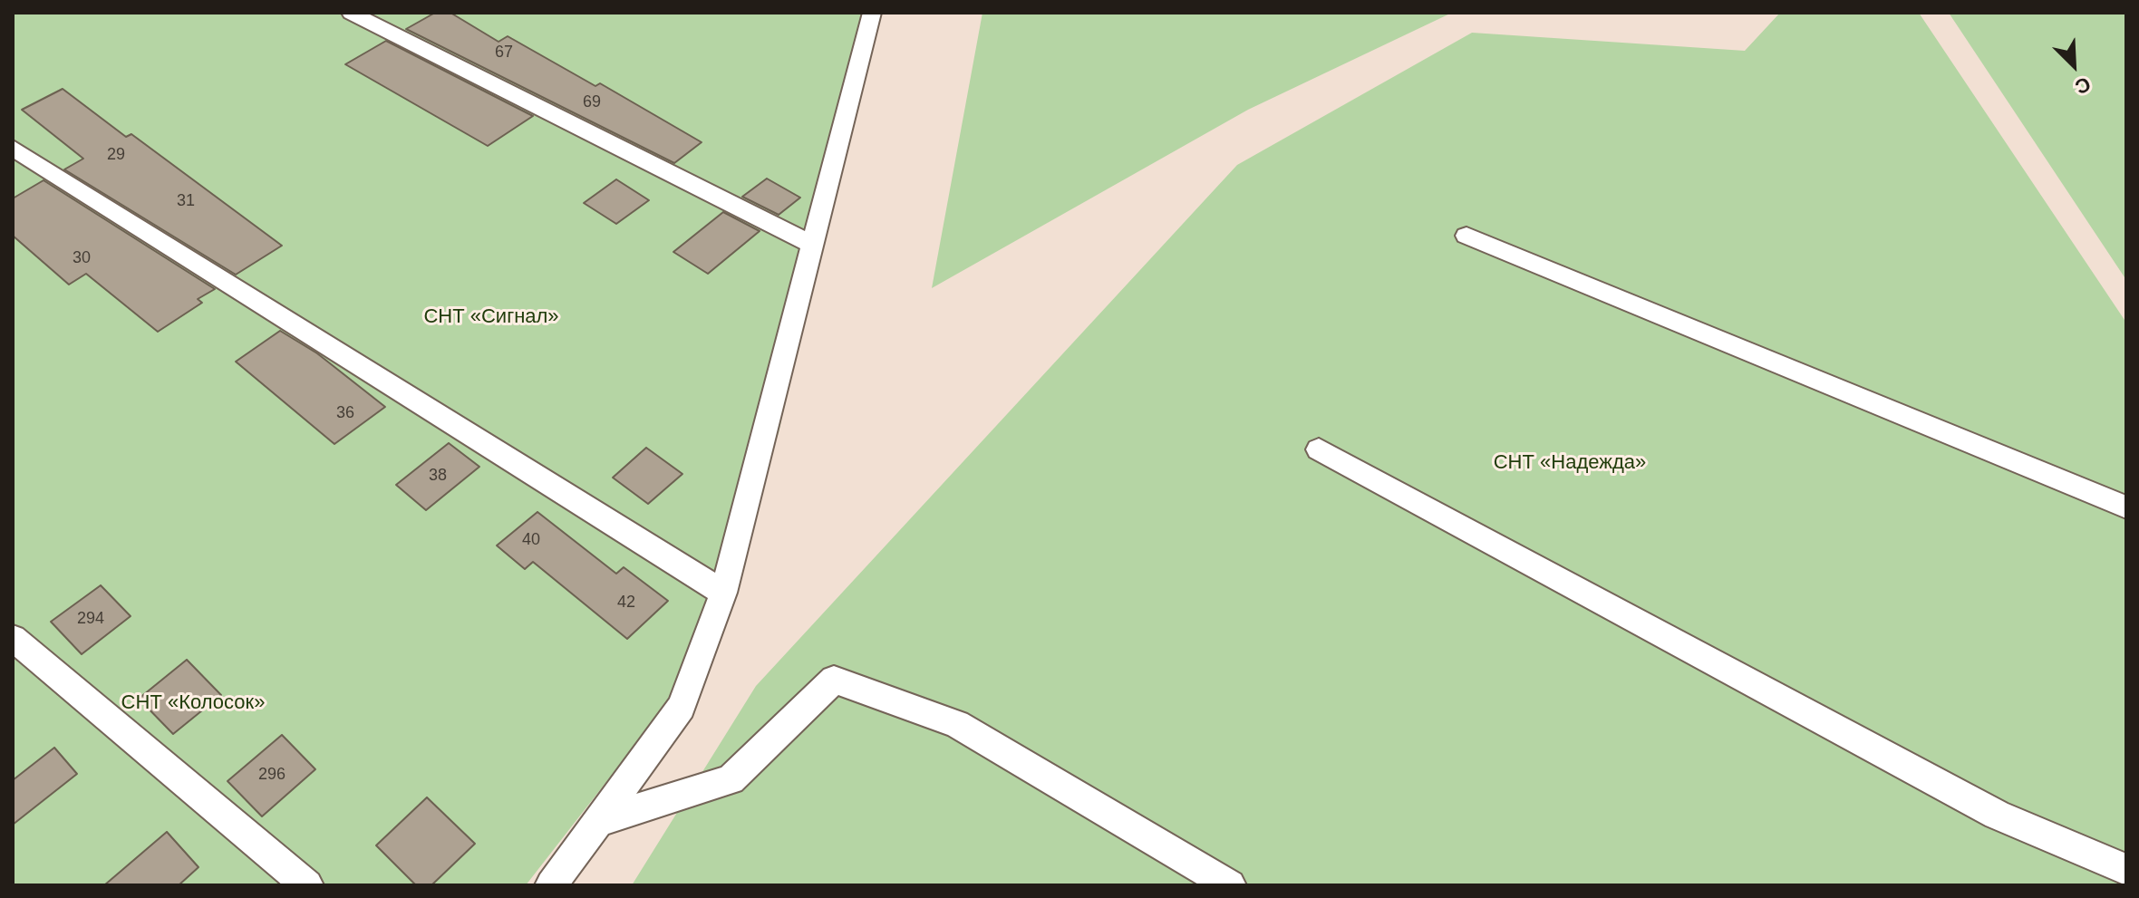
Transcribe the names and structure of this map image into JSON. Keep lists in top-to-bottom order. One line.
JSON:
{"parks":["СНТ «Сигнал»","СНТ «Надежда»","СНТ «Колосок»"],"house_numbers":["67","69","29","31","30","36","38","40","42","294","296"],"north":"bottom right"}
